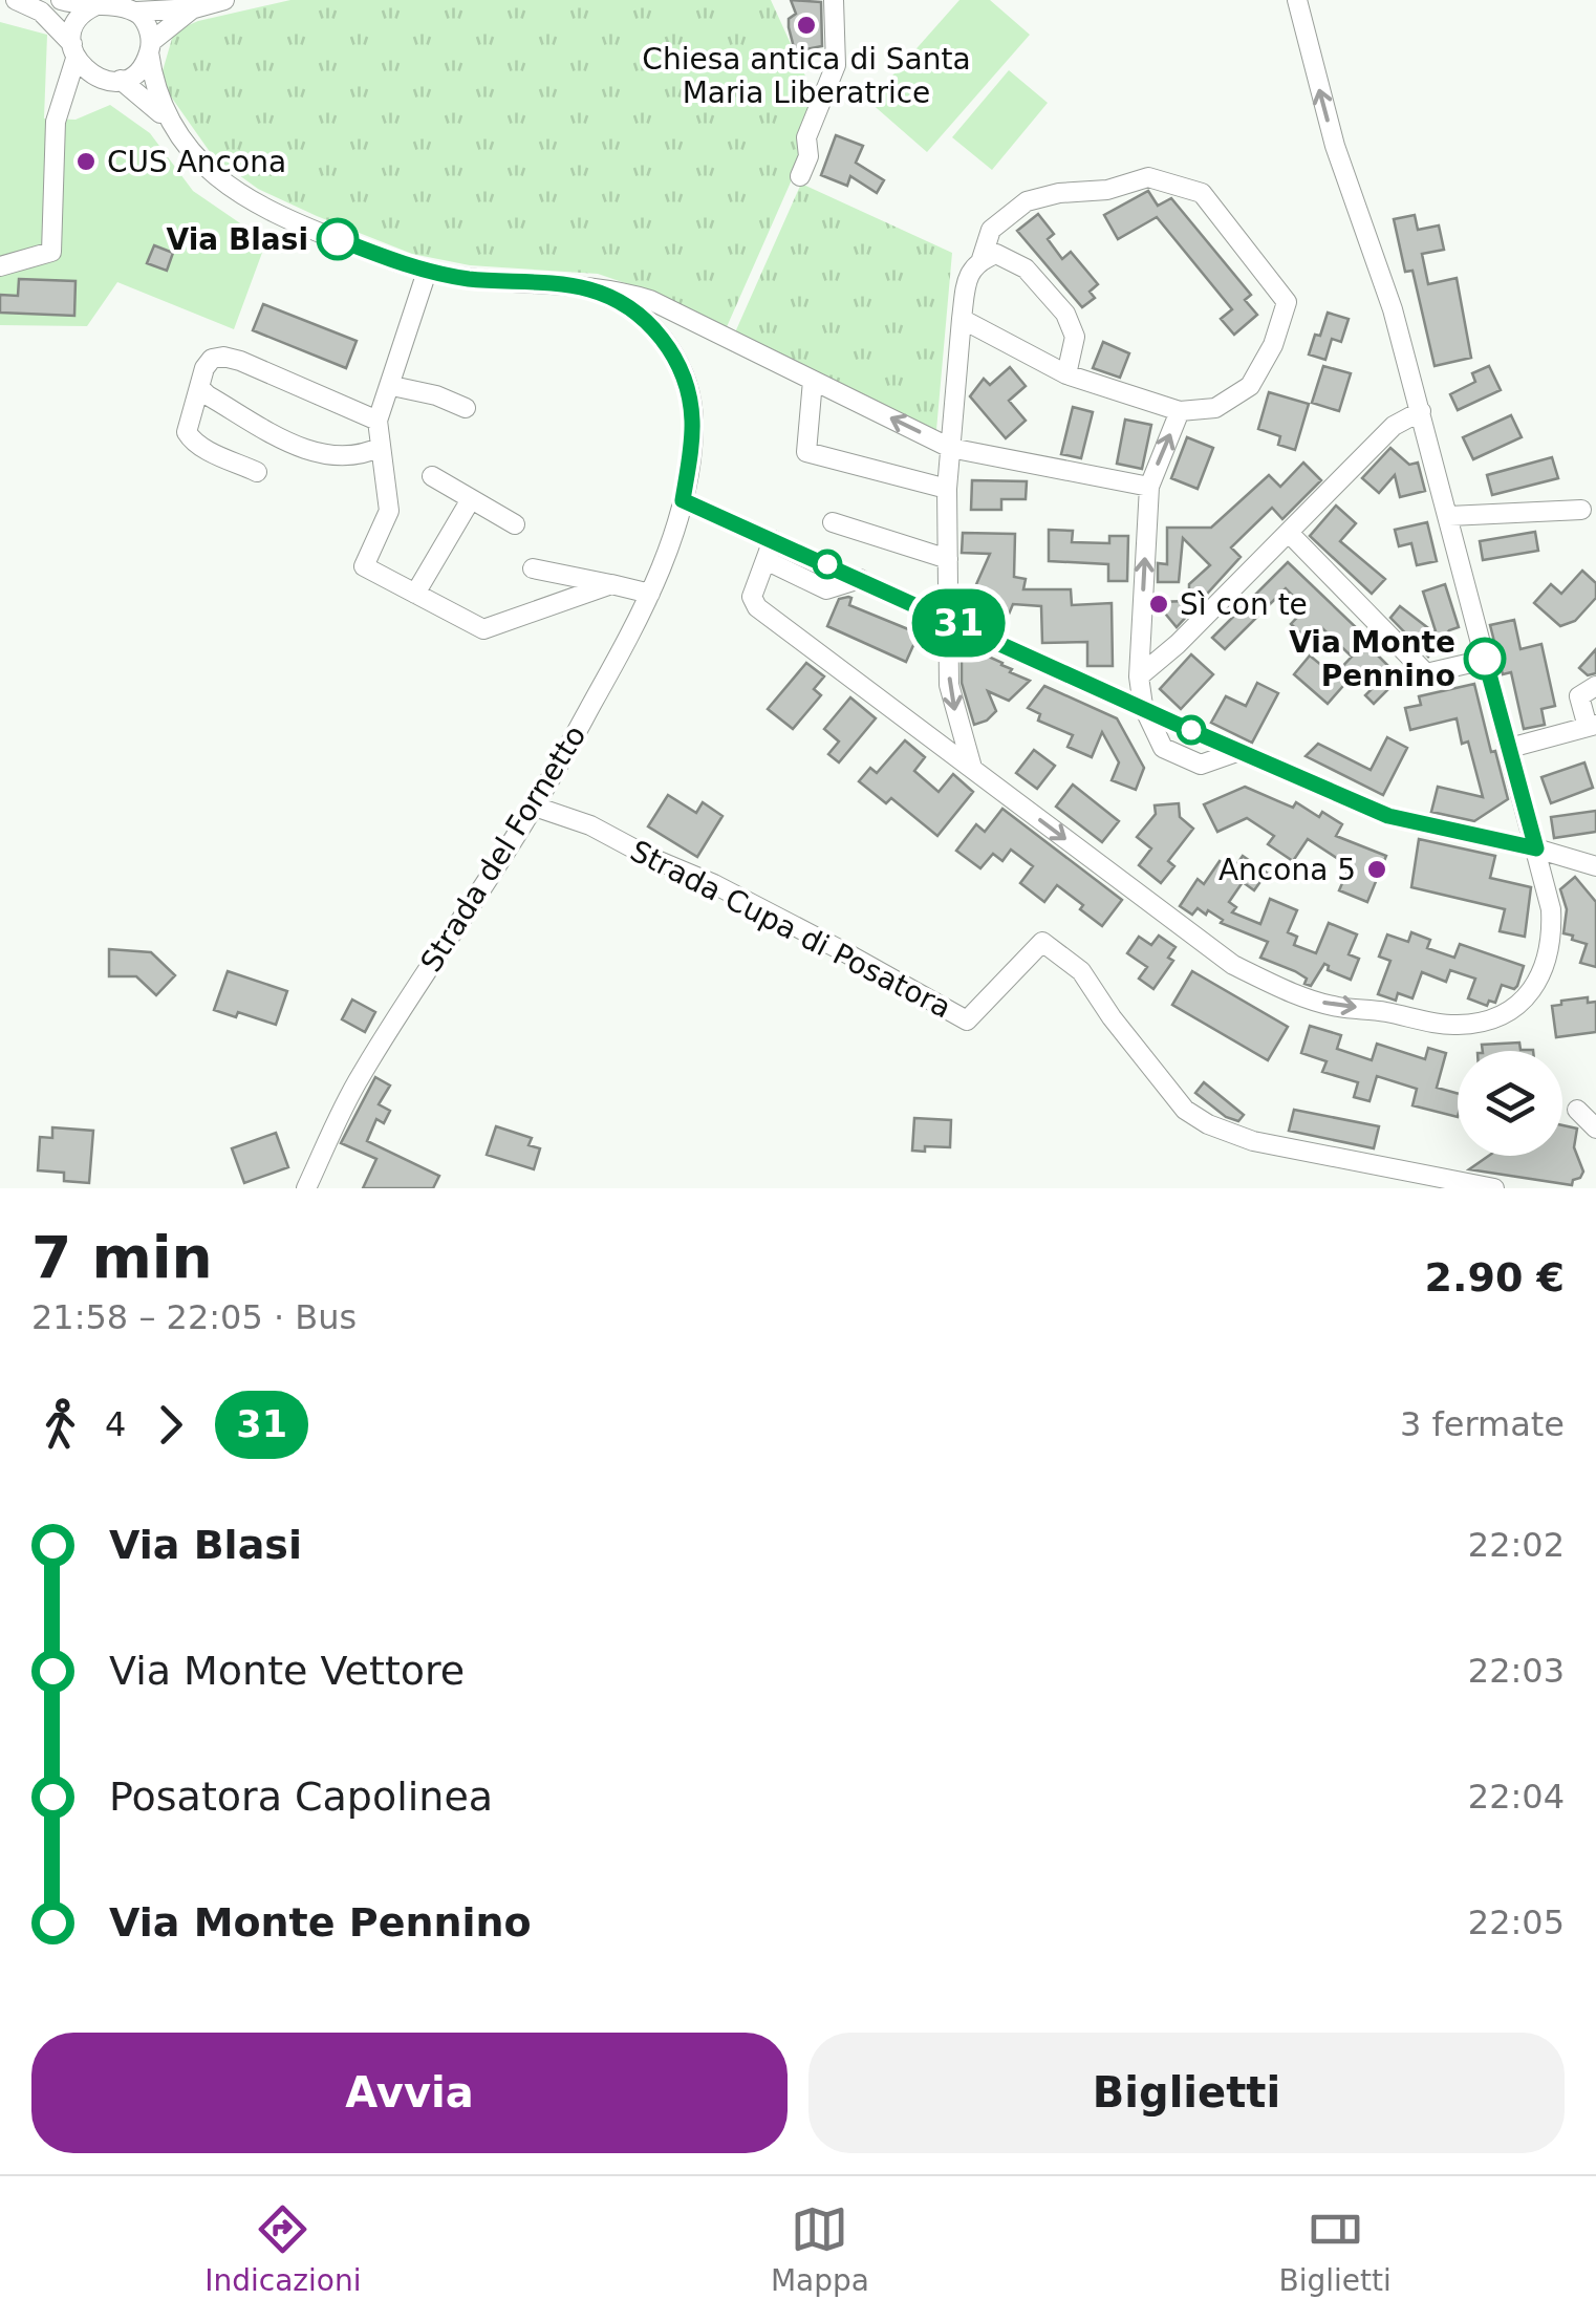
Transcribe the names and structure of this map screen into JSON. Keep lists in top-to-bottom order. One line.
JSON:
{"streets":{"street":["Strada del Fornetto","Strada Cupa di Posatora"]},"crossings":[["Strada del Fornetto","Strada Cupa di Posatora"]],"places":["Chiesa antica di Santa Maria Liberatrice","CUS Ancona","Via Blasi","Sì con te","Via Monte Pennino","Ancona 5"],"lines":["bus line 31"],"page":{"on_map":"31","heading":["7 min","21:58 – 22:05 · Bus","2.90 €"],"legs":["4","31","3 fermate"],"list":[{"name":"Via Blasi","value":"22:02"},{"name":"Via Monte Vettore","value":"22:03"},{"name":"Posatora Capolinea","value":"22:04"},{"name":"Via Monte Pennino","value":"22:05"}],"buttons":["Avvia","Biglietti"],"tabs":["Indicazioni","Mappa","Biglietti"]}}
